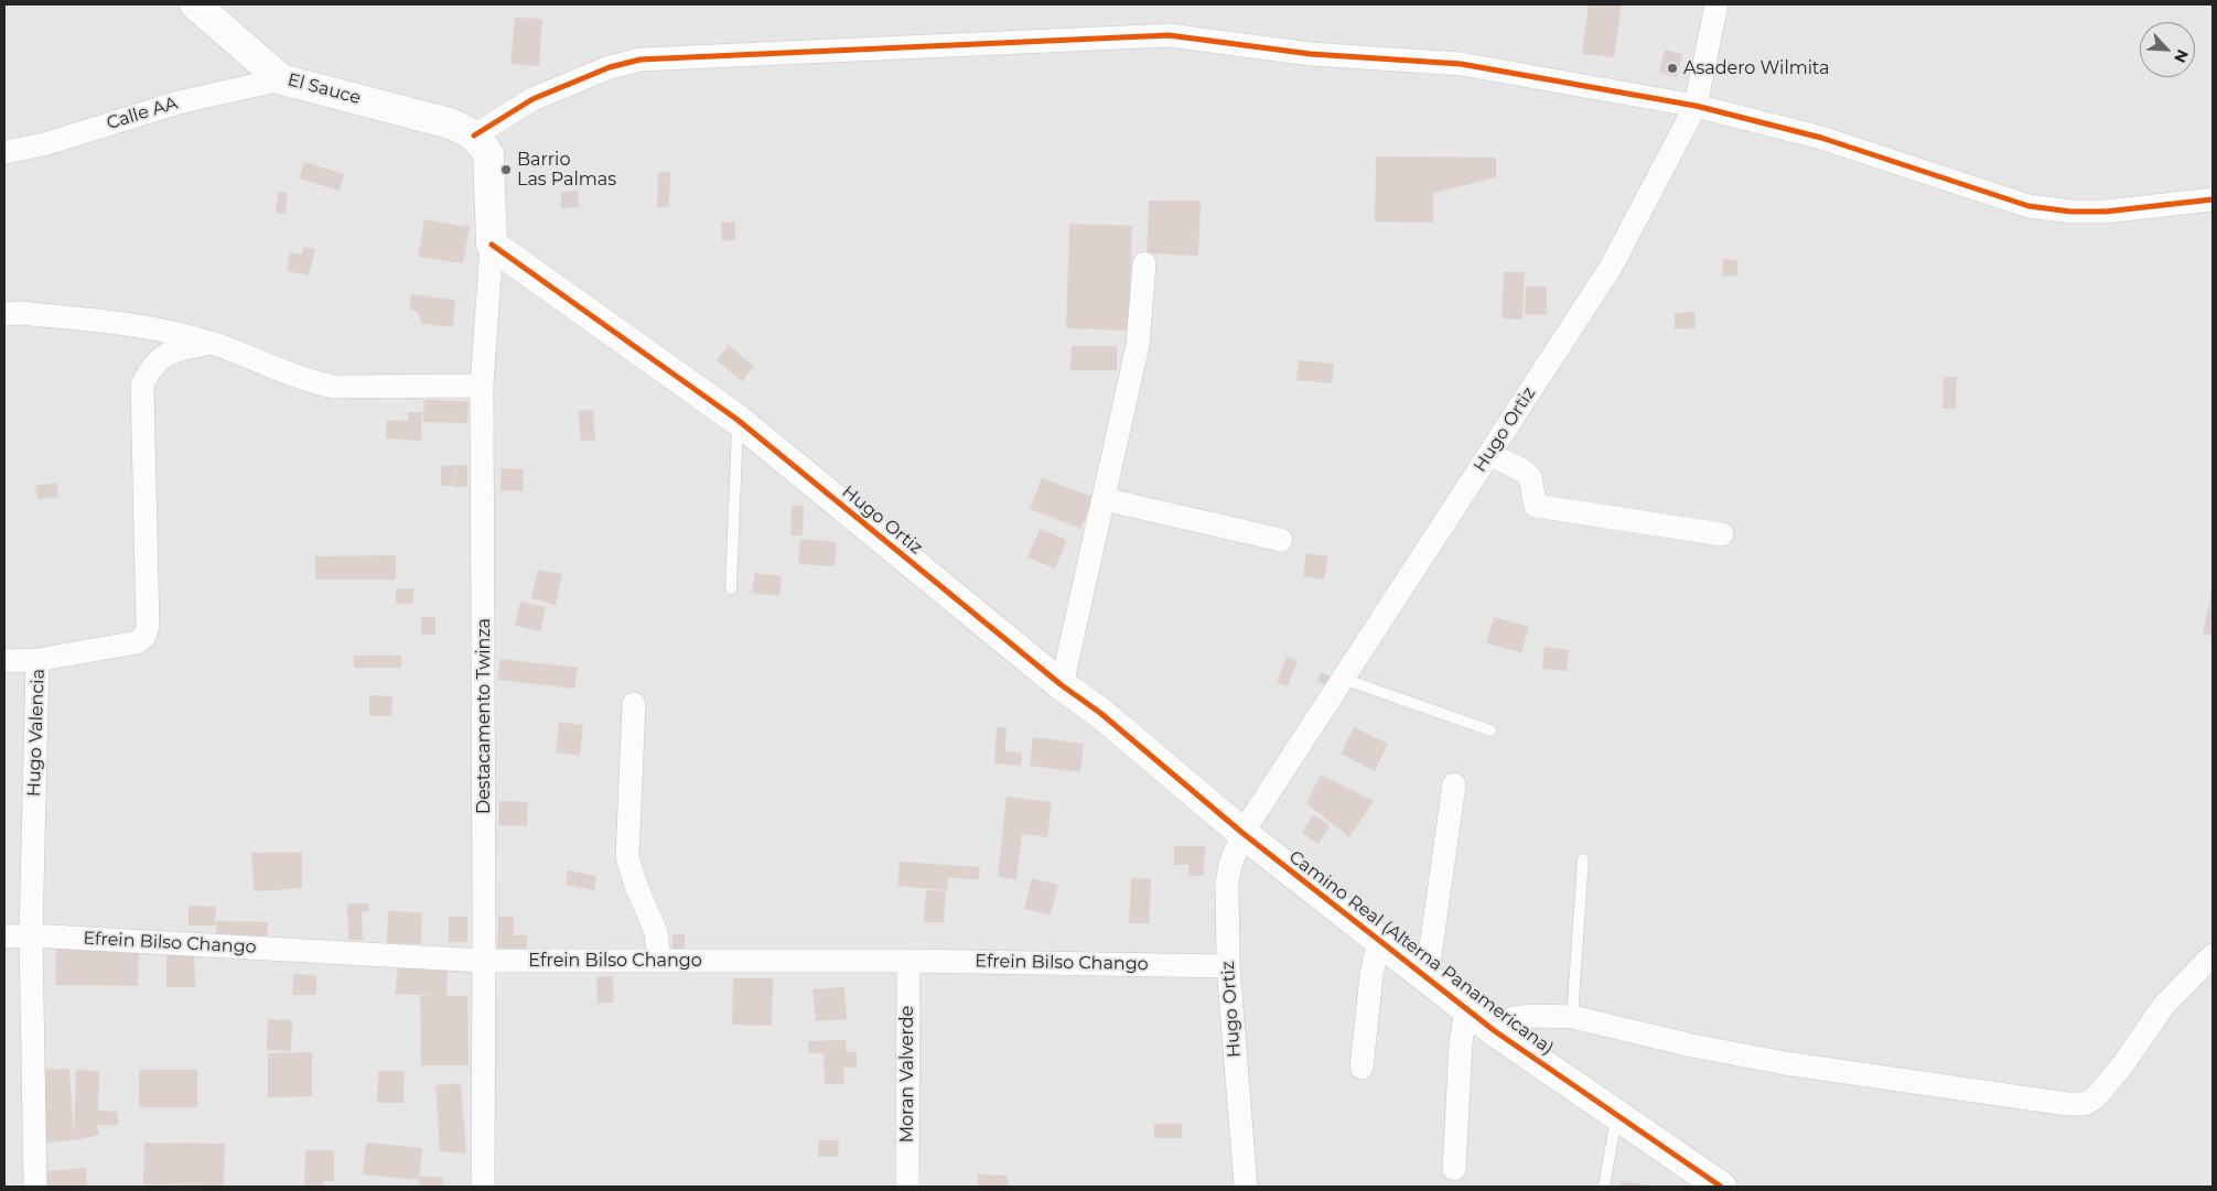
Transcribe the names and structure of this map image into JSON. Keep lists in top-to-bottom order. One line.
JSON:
{"streets":{"street":["El Sauce","Calle AA","Hugo Ortiz","Destacamento Twinza","Hugo Valencia","Efrein Bilso Chango","Camino Real (Alterna Panamericana)","Moran Valverde"]},"crossings":[["El Sauce","Calle AA"],["Hugo Ortiz","Destacamento Twinza"],["Hugo Ortiz","Efrein Bilso Chango"],["Hugo Ortiz","Camino Real (Alterna Panamericana)"],["Destacamento Twinza","Efrein Bilso Chango"],["Hugo Valencia","Efrein Bilso Chango"],["Efrein Bilso Chango","Moran Valverde"]],"places":["Asadero Wilmita","Barrio Las Palmas"],"north":"bottom right"}
